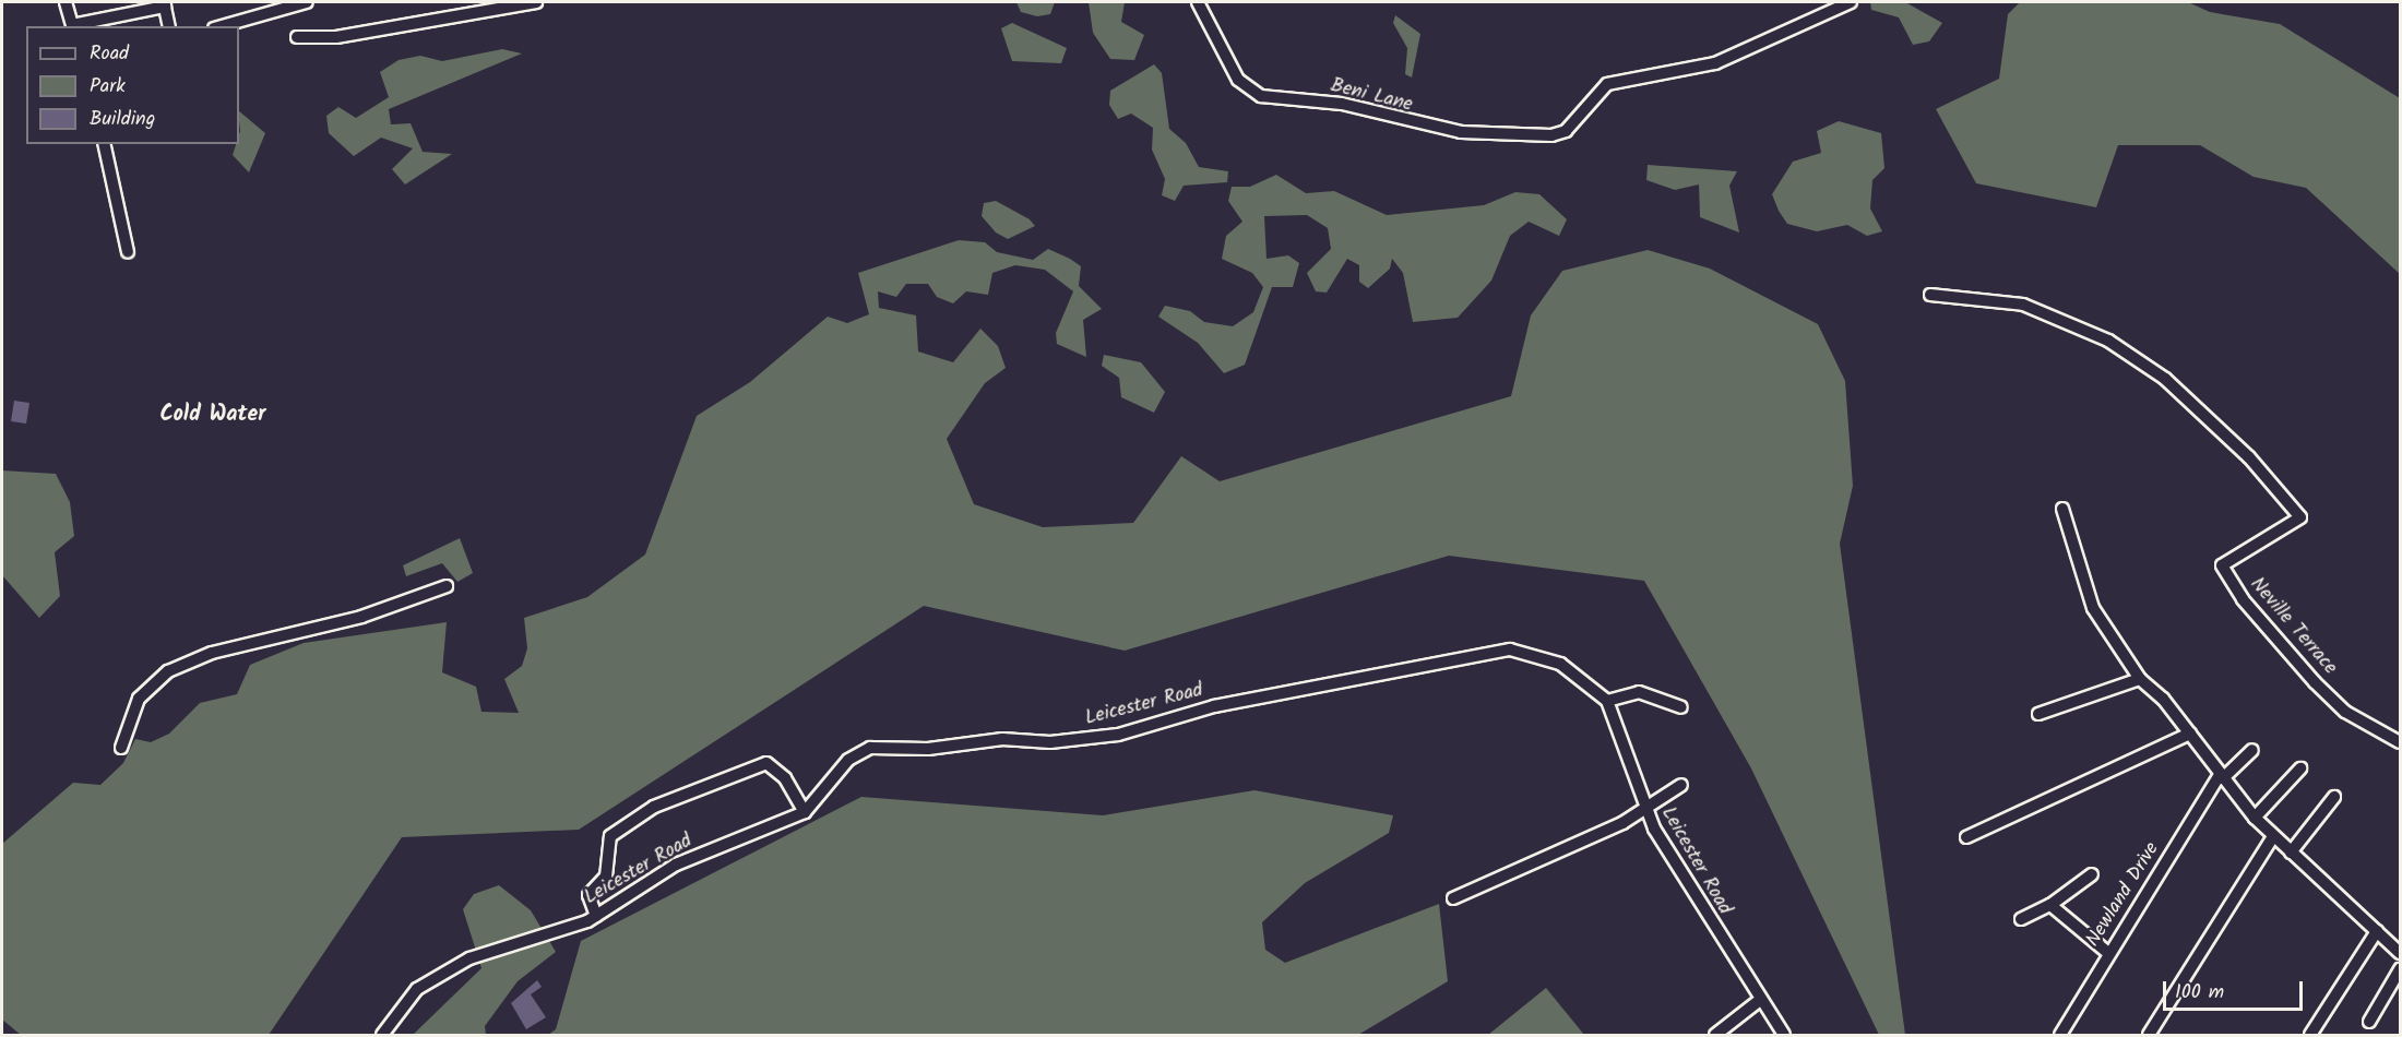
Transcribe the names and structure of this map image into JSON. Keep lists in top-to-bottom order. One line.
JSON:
{"streets":{"street":["Beni Lane","Neville Terrace","Leicester Road","Newland Drive"]},"districts":["Cold Water"],"legend":["Road","Park","Building"],"scale_bar":"100 m"}
